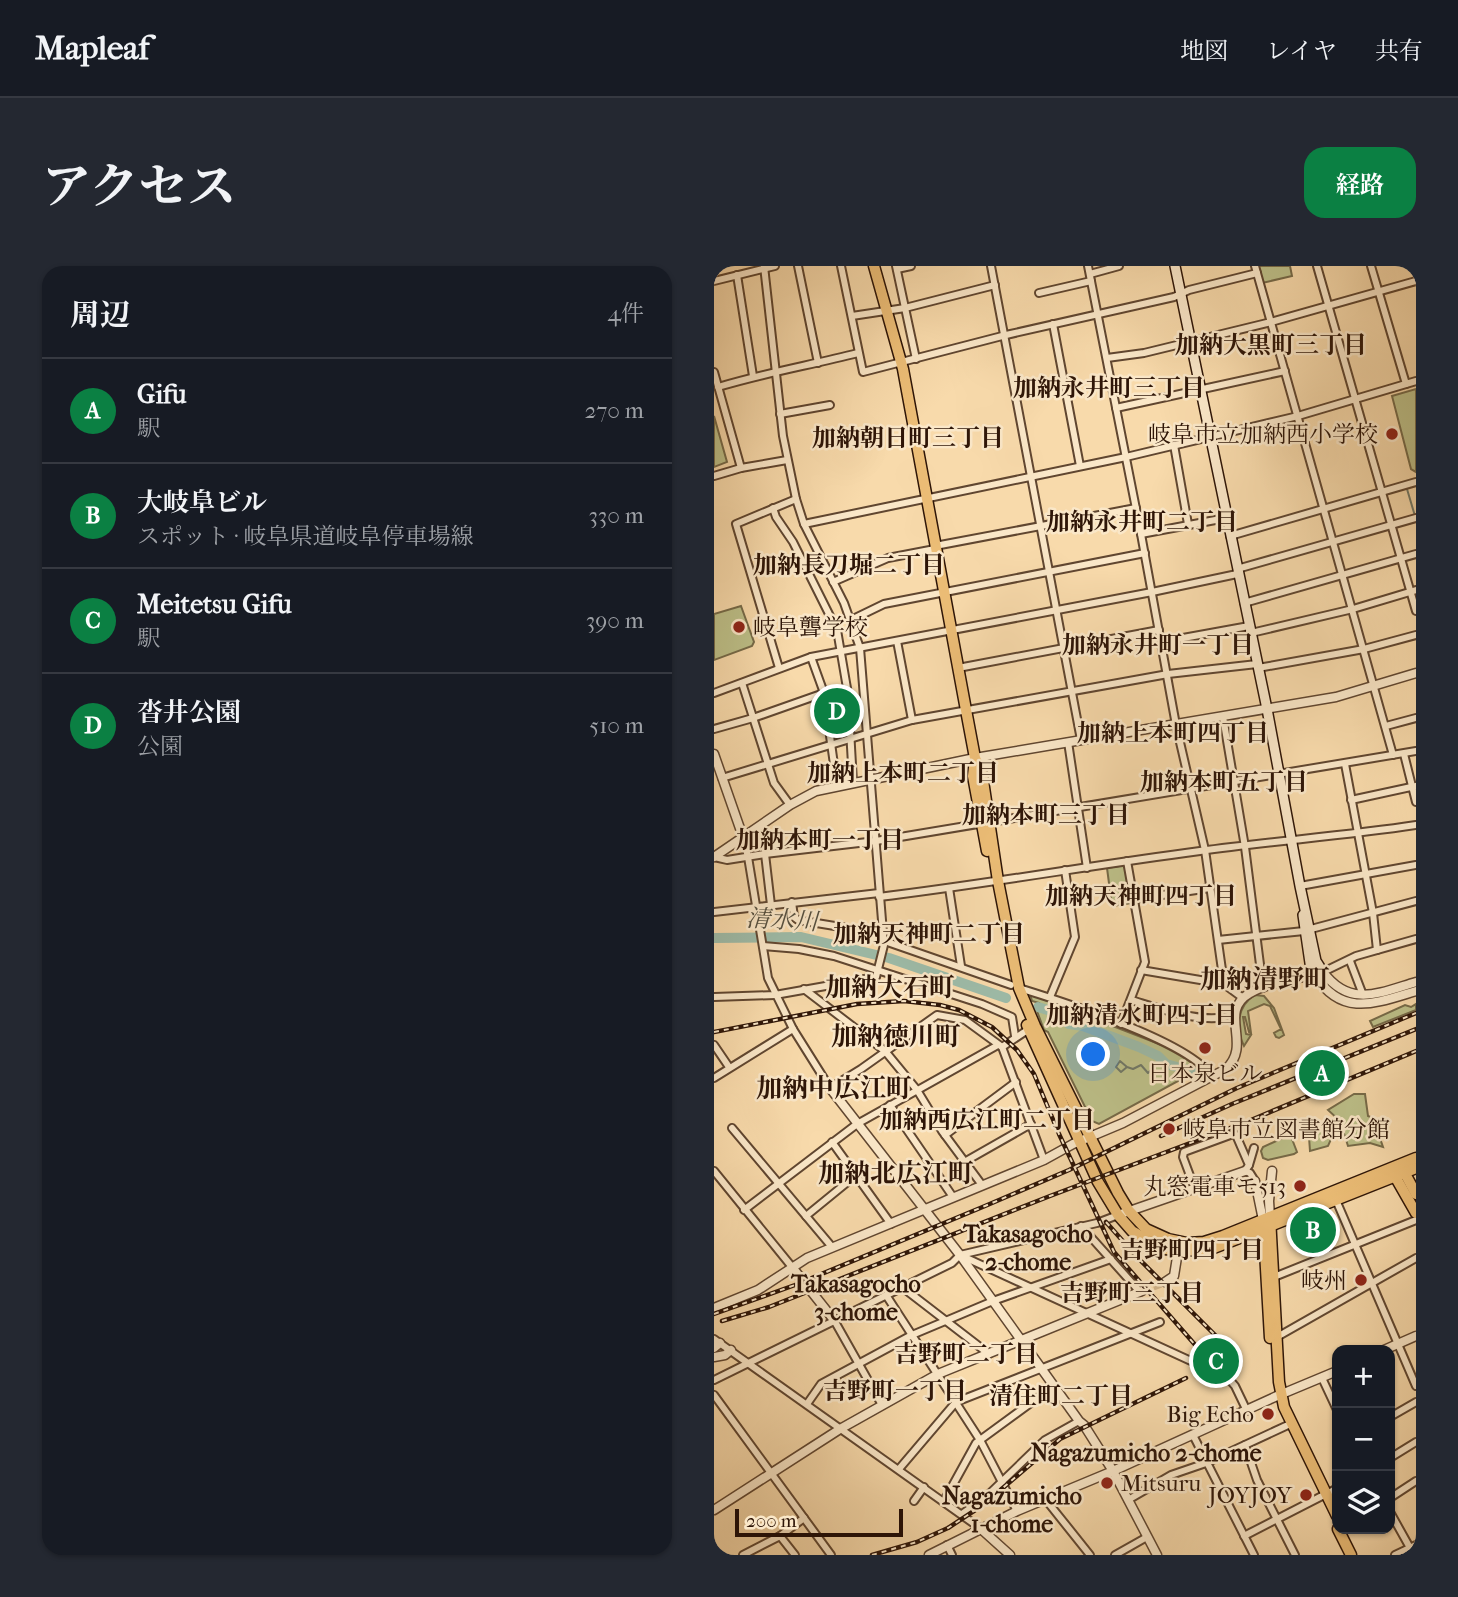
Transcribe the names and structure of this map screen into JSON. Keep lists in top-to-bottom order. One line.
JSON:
{"districts":["加納大黒町三丁目","加納永井町三丁目","加納朝日町三丁目","加納永井町二丁目","加納長刀堀二丁目","加納永井町一丁目","加納上本町四丁目","加納上本町二丁目","加納本町五丁目","加納本町三丁目","加納本町一丁目","加納天神町四丁目","加納天神町二丁目","加納清野町","加納大石町","加納清水町四丁目","加納徳川町","加納中広江町","加納西広江町二丁目","加納北広江町","Takasagocho 2-chome","吉野町四丁目","Takasagocho 3-chome","吉野町三丁目","吉野町二丁目","吉野町一丁目","清住町二丁目","Nagazumicho 2-chome","Nagazumicho 1-chome"],"water":["清水川"],"places":["岐阜市立加納西小学校","岐阜聾学校","日本泉ビル","岐阜市立図書館分館","丸窓電車モ513","岐州","Big Echo","Mitsuru","JOYJOY"],"scale_bar":"200 m","page":{"header":"Mapleaf","nav":["地図","レイヤ","共有"],"title":"アクセス","buttons":"経路","heading":["周辺","4件"],"list":[{"mark":"A","name":"Gifu","note":"駅","value":"270 m"},{"mark":"B","name":"大岐阜ビル","note":"スポット · 岐阜県道岐阜停車場線","value":"330 m"},{"mark":"C","name":"Meitetsu Gifu","note":"駅","value":"390 m"},{"mark":"D","name":"沓井公園","note":"公園","value":"510 m"}],"pins":["D","A","B","C"],"map_buttons":["+","−"],"scale":"200 m"}}
